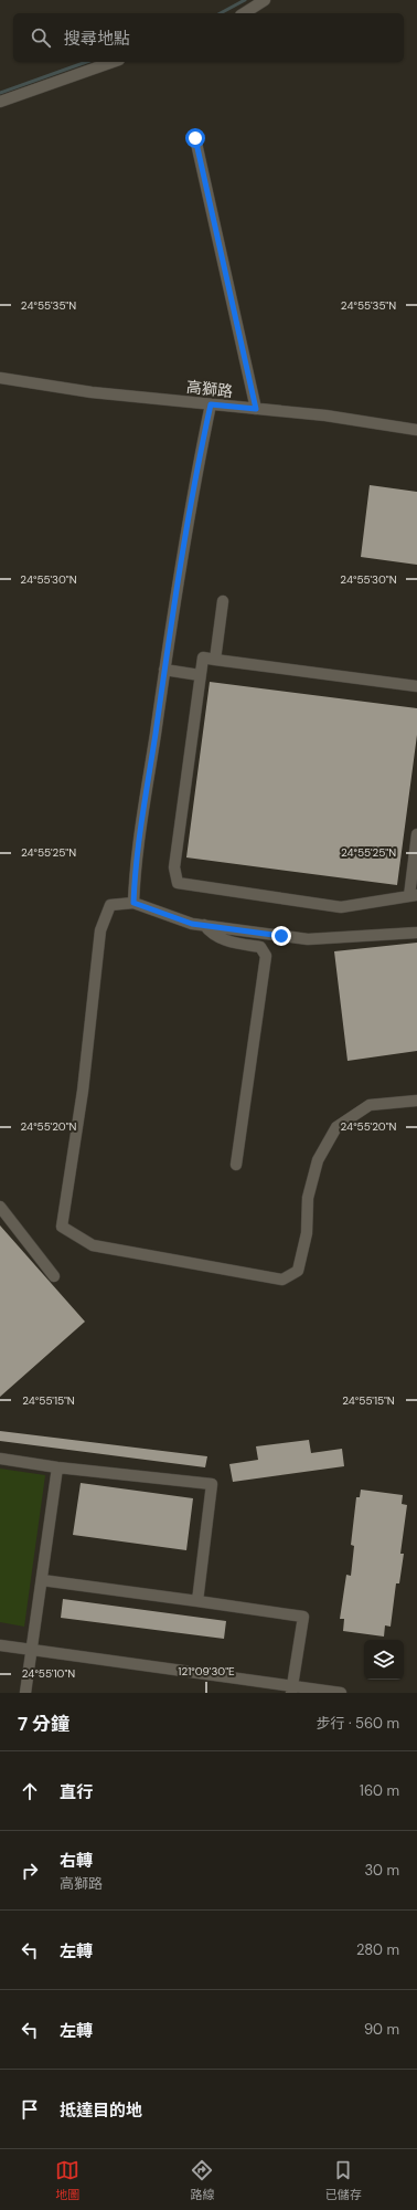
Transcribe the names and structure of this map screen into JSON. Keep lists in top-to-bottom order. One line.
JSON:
{"streets":{"street":["高獅路"]},"page":{"search":"搜尋地點","heading":["7 分鐘","步行 · 560 m"],"list":[["直行","160 m"],["右轉","高獅路","30 m"],["左轉","280 m"],["左轉","90 m"],"抵達目的地"],"nav":["地圖","路線","已儲存"]},"coordinates":["24°55'35\"N","24°55'30\"N","24°55'25\"N","24°55'20\"N","24°55'15\"N","121°09'30\"E","24°55'10\"N"]}
